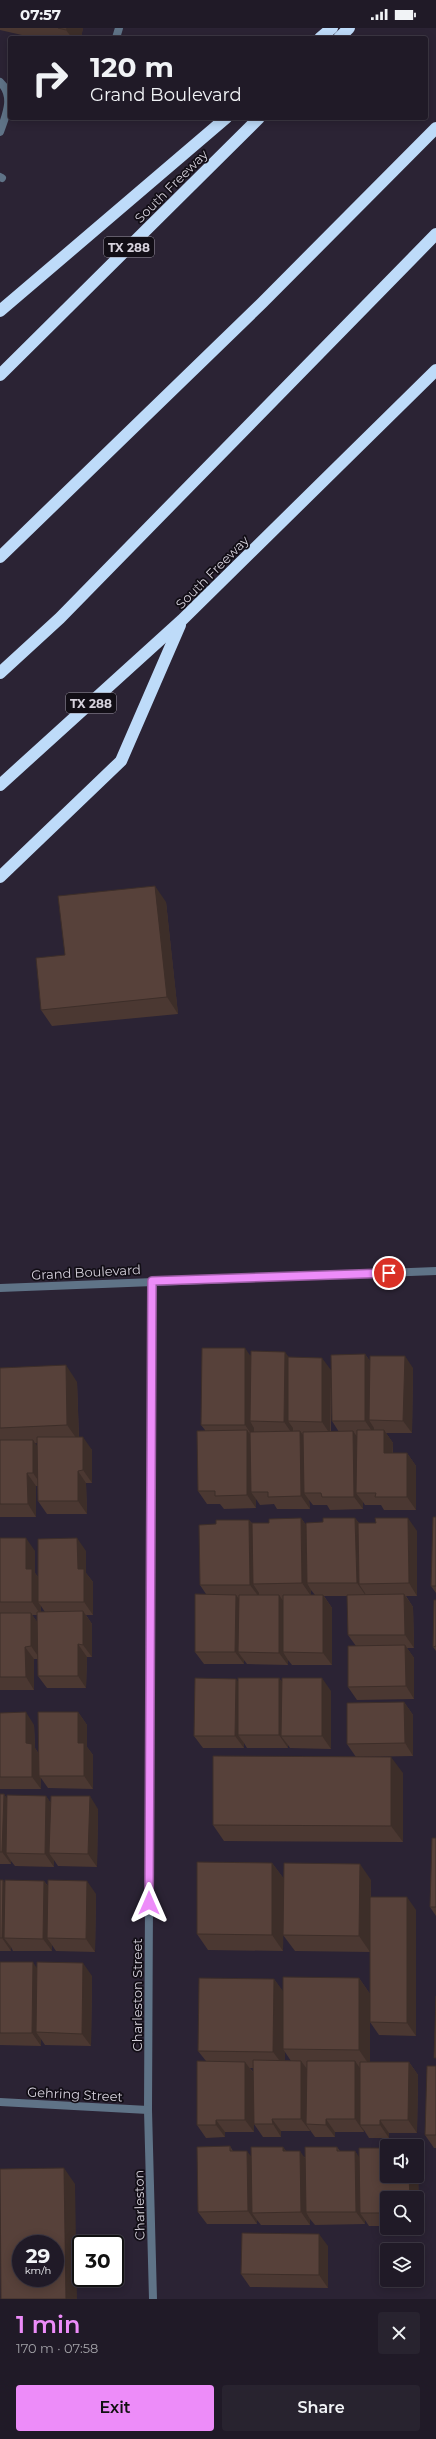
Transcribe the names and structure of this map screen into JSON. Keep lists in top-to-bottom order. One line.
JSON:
{"streets":{"highway":["South Freeway","TX 288"],"street":["Grand Boulevard","Charleston Street","Gehring Street","Charleston"]},"crossings":[["Grand Boulevard","Charleston Street"],["Charleston Street","Gehring Street"],["Charleston Street","Charleston"],["Gehring Street","Charleston"]],"page":{"status":"07:57","turn":["120 m","Grand Boulevard"],"speed":"29 km/h","limit":"30","heading":["1 min","170 m · 07:58"],"buttons":["Exit","Share"]}}
